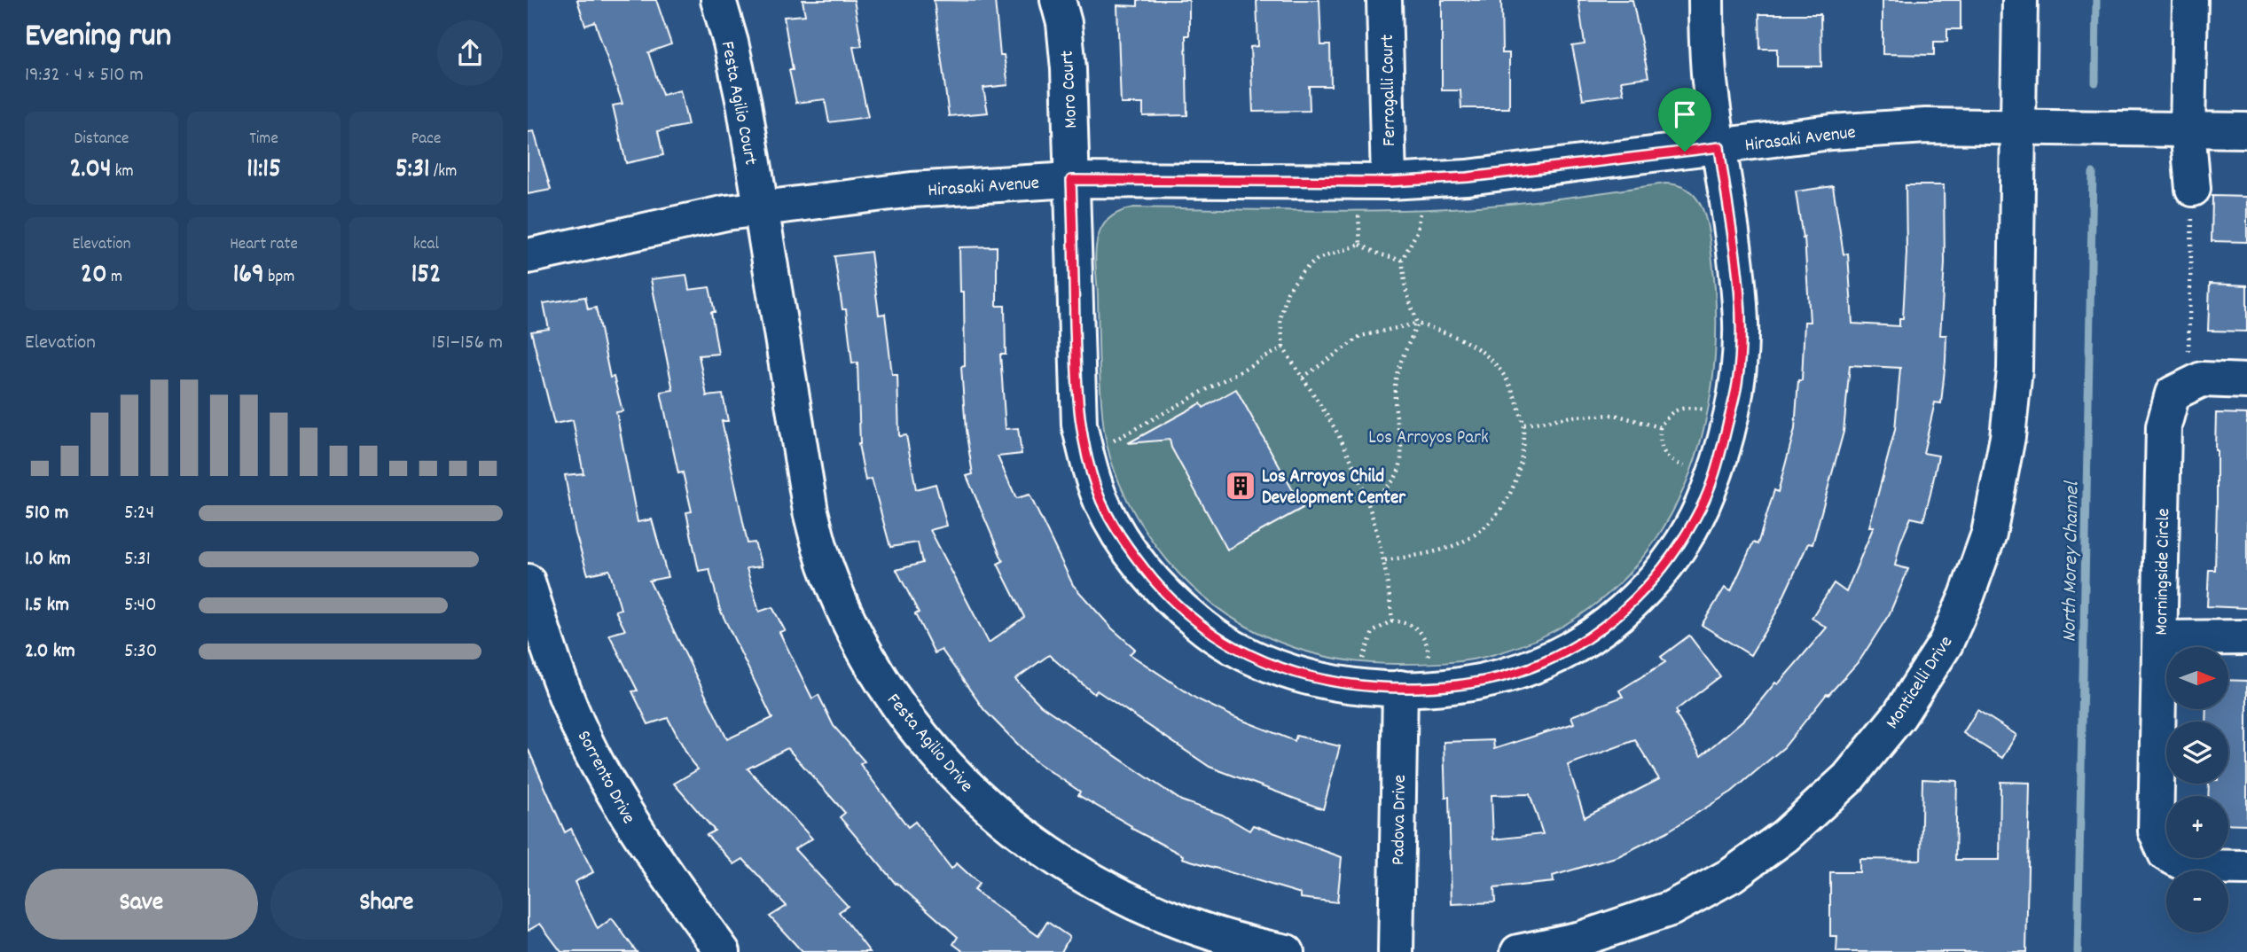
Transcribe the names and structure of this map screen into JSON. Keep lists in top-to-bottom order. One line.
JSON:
{"streets":{"street":["Moro Court","Ferragalli Court","Festa Agilio Court","Hirasaki Avenue","Morningside Circle","Monticelli Drive","Festa Agilio Drive","Sorrento Drive","Padova Drive"]},"crossings":[["Moro Court","Hirasaki Avenue"],["Moro Court","Padova Drive"],["Ferragalli Court","Hirasaki Avenue"],["Festa Agilio Court","Hirasaki Avenue"],["Festa Agilio Court","Festa Agilio Drive"],["Hirasaki Avenue","Monticelli Drive"],["Hirasaki Avenue","Festa Agilio Drive"]],"water":["North Morey Channel"],"parks":["Los Arroyos Park"],"places":{"building":["Los Arroyos Child Development Center"]},"north":"right","page":{"heading":["Evening run","19:32 · 4 × 510 m"],"stats":[["Distance","2.04 km"],["Time","11:15"],["Pace","5:31 /km"],["Elevation","20 m"],["Heart rate","169 bpm"],["kcal","152"]],"chart":["Elevation","151–156 m"],"list":[{"name":"510 m","note":"5:24"},{"name":"1.0 km","note":"5:31"},{"name":"1.5 km","note":"5:40"},{"name":"2.0 km","note":"5:30"}],"map_buttons":["+","−"],"buttons":["Save","Share"]}}
